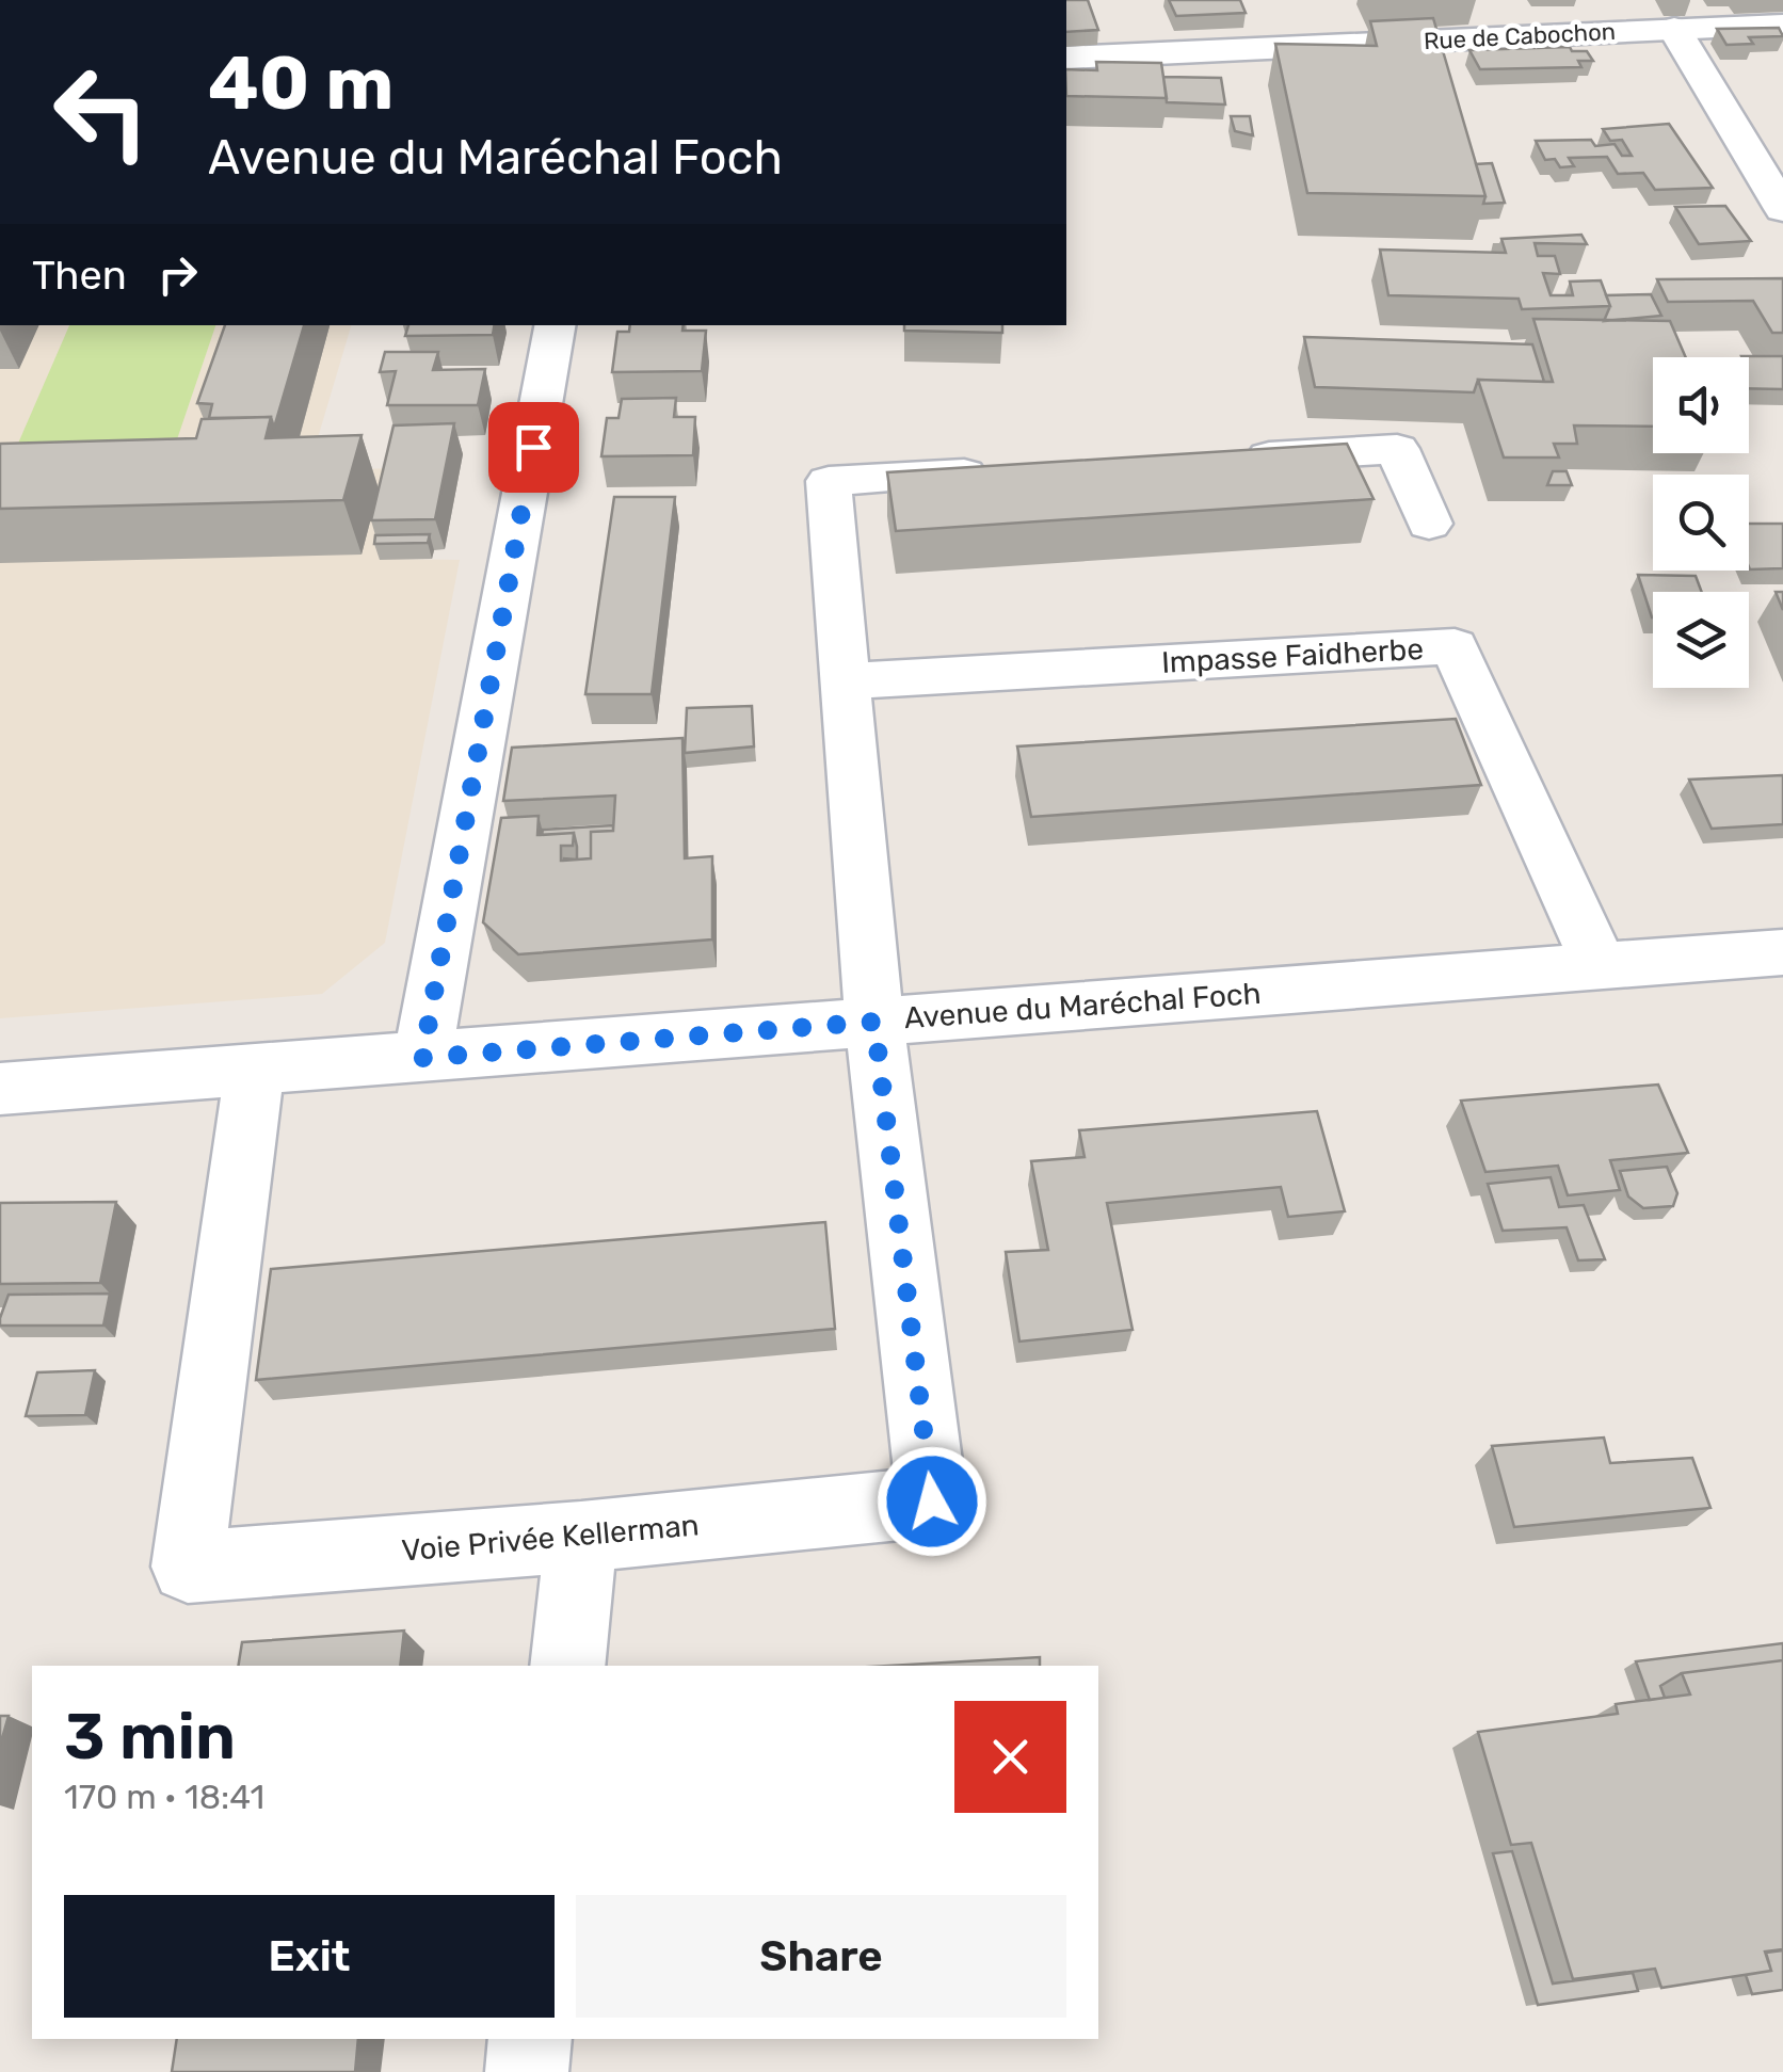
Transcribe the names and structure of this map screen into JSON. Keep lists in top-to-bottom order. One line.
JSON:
{"streets":{"street":["Rue de Cabochon","Impasse Faidherbe","Avenue du Maréchal Foch","Voie Privée Kellerman"]},"crossings":[["Impasse Faidherbe","Avenue du Maréchal Foch"],["Avenue du Maréchal Foch","Voie Privée Kellerman"]],"page":{"turn":["40 m","Avenue du Maréchal Foch"],"then":"Then","heading":["3 min","170 m · 18:41"],"buttons":["Exit","Share"]}}
